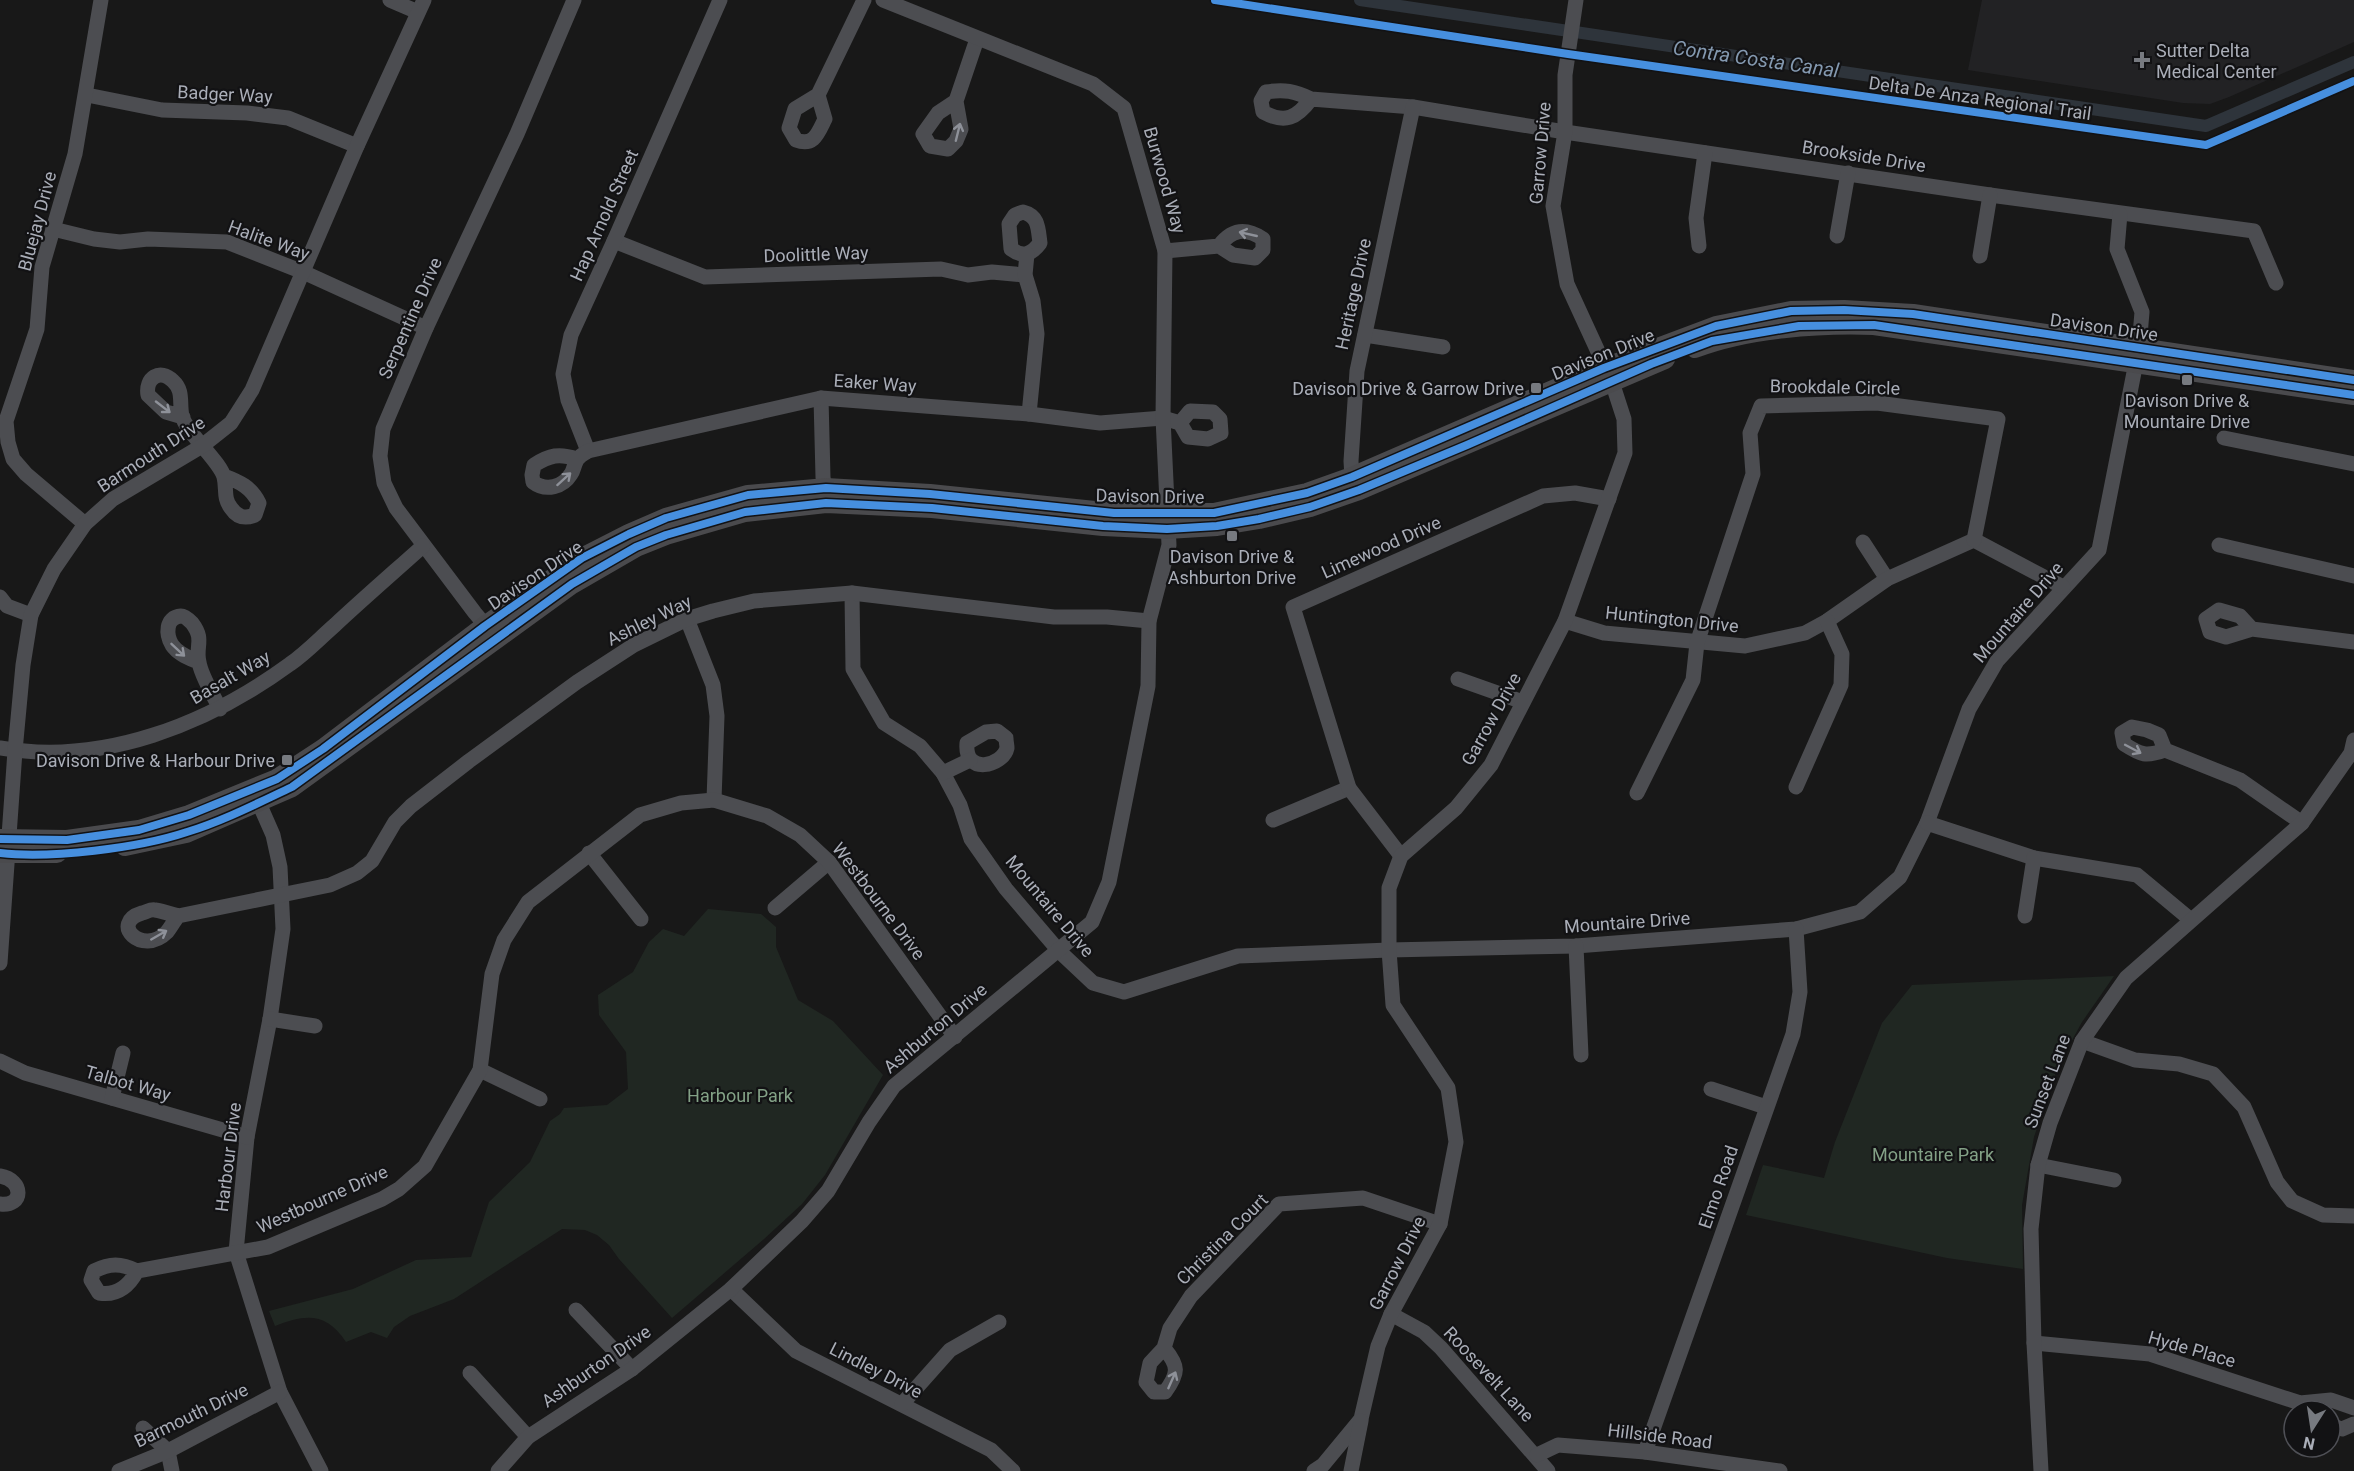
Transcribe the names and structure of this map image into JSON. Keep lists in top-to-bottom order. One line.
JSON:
{"streets":{"main road":["Davison Drive"],"street":["Badger Way","Garrow Drive","Brookside Drive","Burwood Way","Hap Arnold Street","Bluejay Drive","Halite Way","Doolittle Way","Heritage Drive","Serpentine Drive","Eaker Way","Brookdale Circle","Barmouth Drive","Limewood Drive","Mountaire Drive","Huntington Drive","Ashley Way","Basalt Way","Westbourne Drive","Ashburton Drive","Sunset Lane","Talbot Way","Harbour Drive","Elmo Road","Christina Court","Hyde Place","Lindley Drive","Roosevelt Lane","Hillside Road"],"cycle path":["Delta De Anza Regional Trail"]},"crossings":[["Badger Way","Bluejay Drive"],["Badger Way","Barmouth Drive"],["Garrow Drive","Brookside Drive"],["Garrow Drive","Davison Drive"],["Garrow Drive","Limewood Drive"],["Garrow Drive","Mountaire Drive"],["Garrow Drive","Huntington Drive"],["Garrow Drive","Christina Court"],["Garrow Drive","Roosevelt Lane"],["Brookside Drive","Heritage Drive"],["Brookside Drive","Mountaire Drive"],["Burwood Way","Davison Drive"],["Burwood Way","Eaker Way"],["Burwood Way","Ashburton Drive"],["Hap Arnold Street","Doolittle Way"],["Hap Arnold Street","Eaker Way"],["Bluejay Drive","Halite Way"],["Bluejay Drive","Barmouth Drive"],["Halite Way","Serpentine Drive"],["Halite Way","Barmouth Drive"],["Heritage Drive","Davison Drive"],["Serpentine Drive","Davison Drive"],["Serpentine Drive","Basalt Way"],["Davison Drive","Barmouth Drive"],["Davison Drive","Mountaire Drive"],["Davison Drive","Ashburton Drive"],["Davison Drive","Harbour Drive"],["Brookdale Circle","Huntington Drive"],["Barmouth Drive","Basalt Way"],["Barmouth Drive","Harbour Drive"],["Mountaire Drive","Ashley Way"],["Mountaire Drive","Ashburton Drive"],["Mountaire Drive","Elmo Road"],["Ashley Way","Ashburton Drive"],["Ashley Way","Harbour Drive"],["Westbourne Drive","Ashburton Drive"],["Westbourne Drive","Harbour Drive"],["Ashburton Drive","Lindley Drive"],["Sunset Lane","Hyde Place"],["Talbot Way","Harbour Drive"],["Elmo Road","Hillside Road"],["Roosevelt Lane","Hillside Road"]],"water":["Contra Costa Canal"],"parks":["Harbour Park","Mountaire Park"],"places":{"health":["Sutter Delta Medical Center"],"transit":["Davison Drive & Mountaire Drive","Davison Drive & Garrow Drive","Davison Drive & Ashburton Drive","Davison Drive & Harbour Drive"]},"north":"bottom"}
